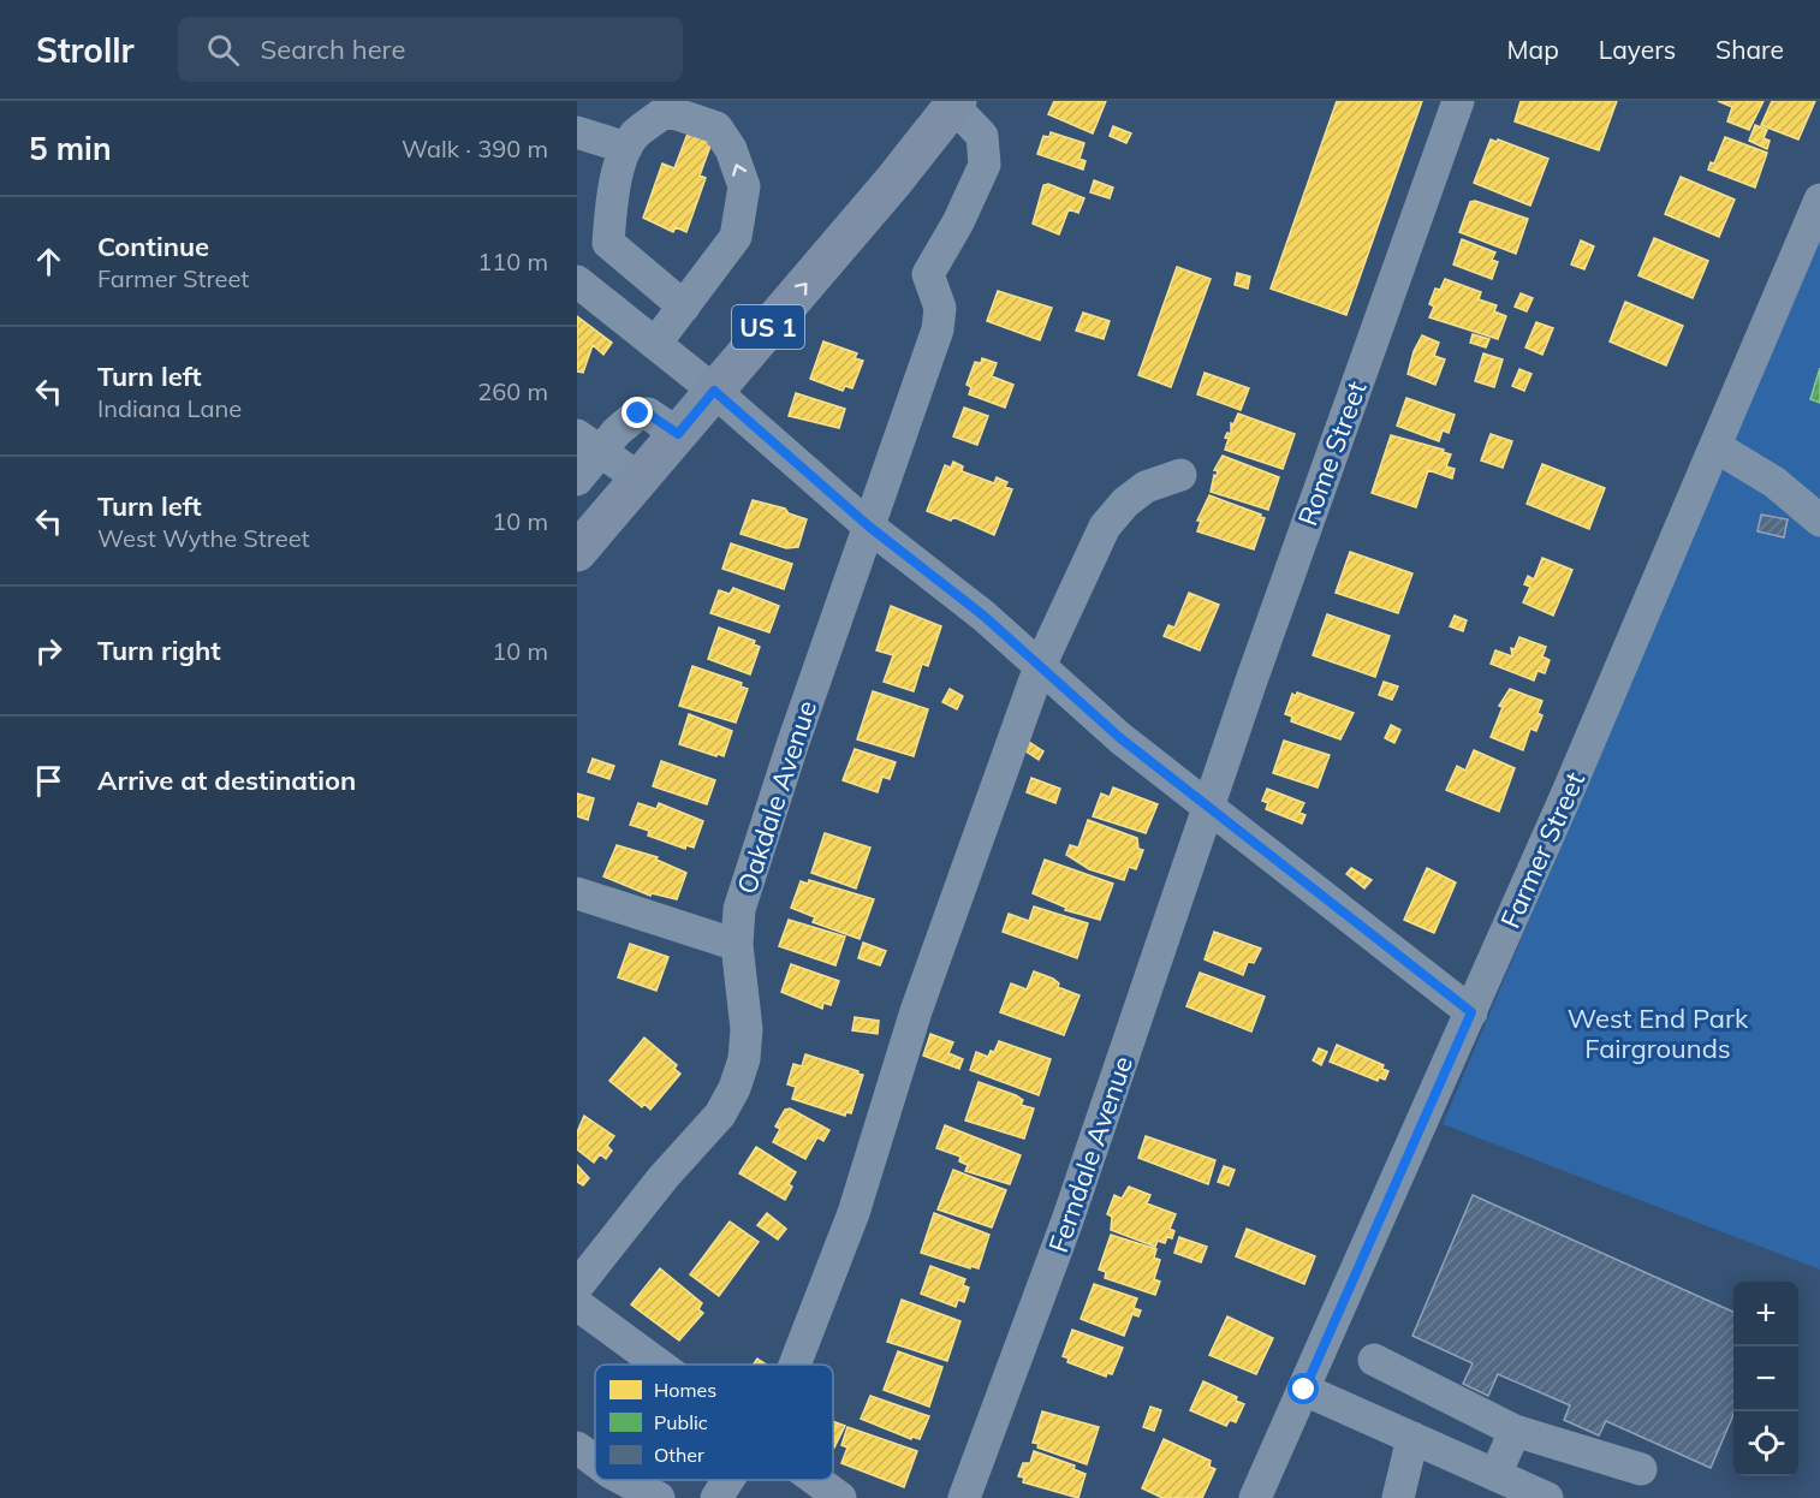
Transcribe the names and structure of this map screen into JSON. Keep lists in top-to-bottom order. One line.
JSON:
{"streets":{"main road":["US 1"],"street":["Rome Street","Oakdale Avenue","Farmer Street","Ferndale Avenue"]},"crossings":[["US 1","Oakdale Avenue"],["Rome Street","Ferndale Avenue"]],"parks":["West End Park Fairgrounds"],"legend":["Homes","Public","Other"],"page":{"header":"Strollr","search":"Search here","nav":["Map","Layers","Share"],"heading":["5 min","Walk · 390 m"],"list":[["Continue","Farmer Street","110 m"],["Turn left","Indiana Lane","260 m"],["Turn left","West Wythe Street","10 m"],["Turn right","10 m"],"Arrive at destination"],"map_buttons":["+","−"]}}
